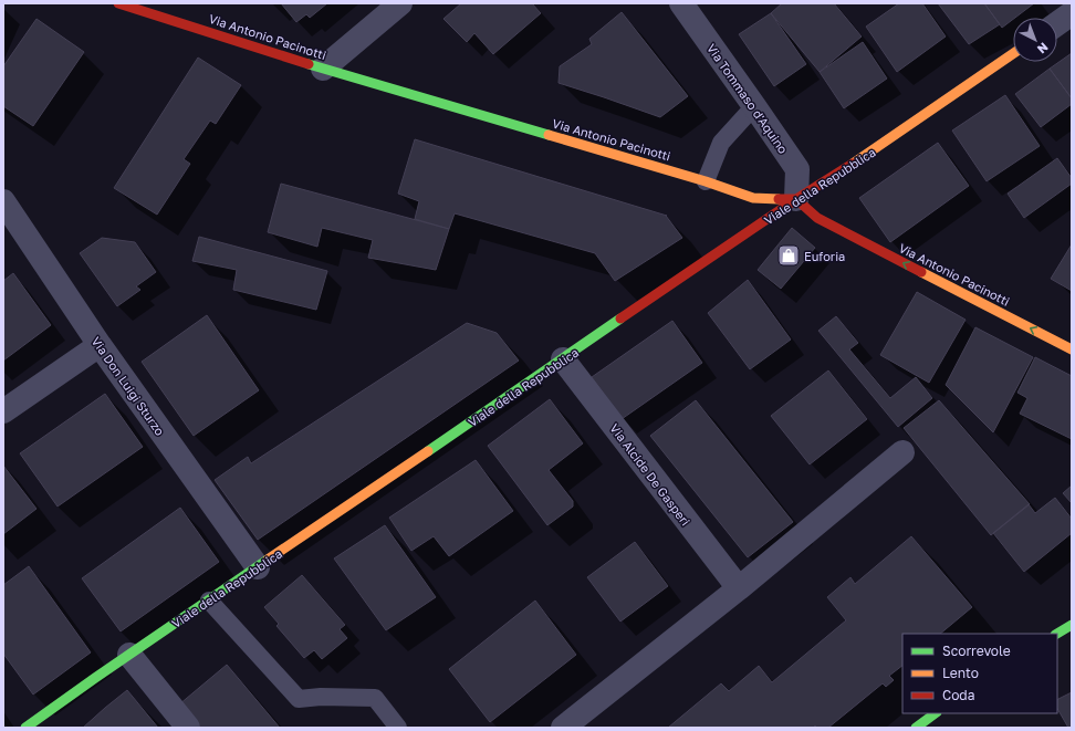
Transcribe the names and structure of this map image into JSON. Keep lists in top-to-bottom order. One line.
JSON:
{"streets":{"street":["Via Antonio Pacinotti","Via Tommaso d'Aquino","Viale della Repubblica","Via Don Luigi Sturzo","Via Alcide De Gasperi"]},"crossings":[["Via Antonio Pacinotti","Via Tommaso d'Aquino"],["Via Antonio Pacinotti","Viale della Repubblica"],["Via Tommaso d'Aquino","Viale della Repubblica"],["Viale della Repubblica","Via Don Luigi Sturzo"],["Viale della Repubblica","Via Alcide De Gasperi"]],"places":{"shop":["Euforia"]},"legend":["Scorrevole","Lento","Coda"],"north":"bottom right"}
